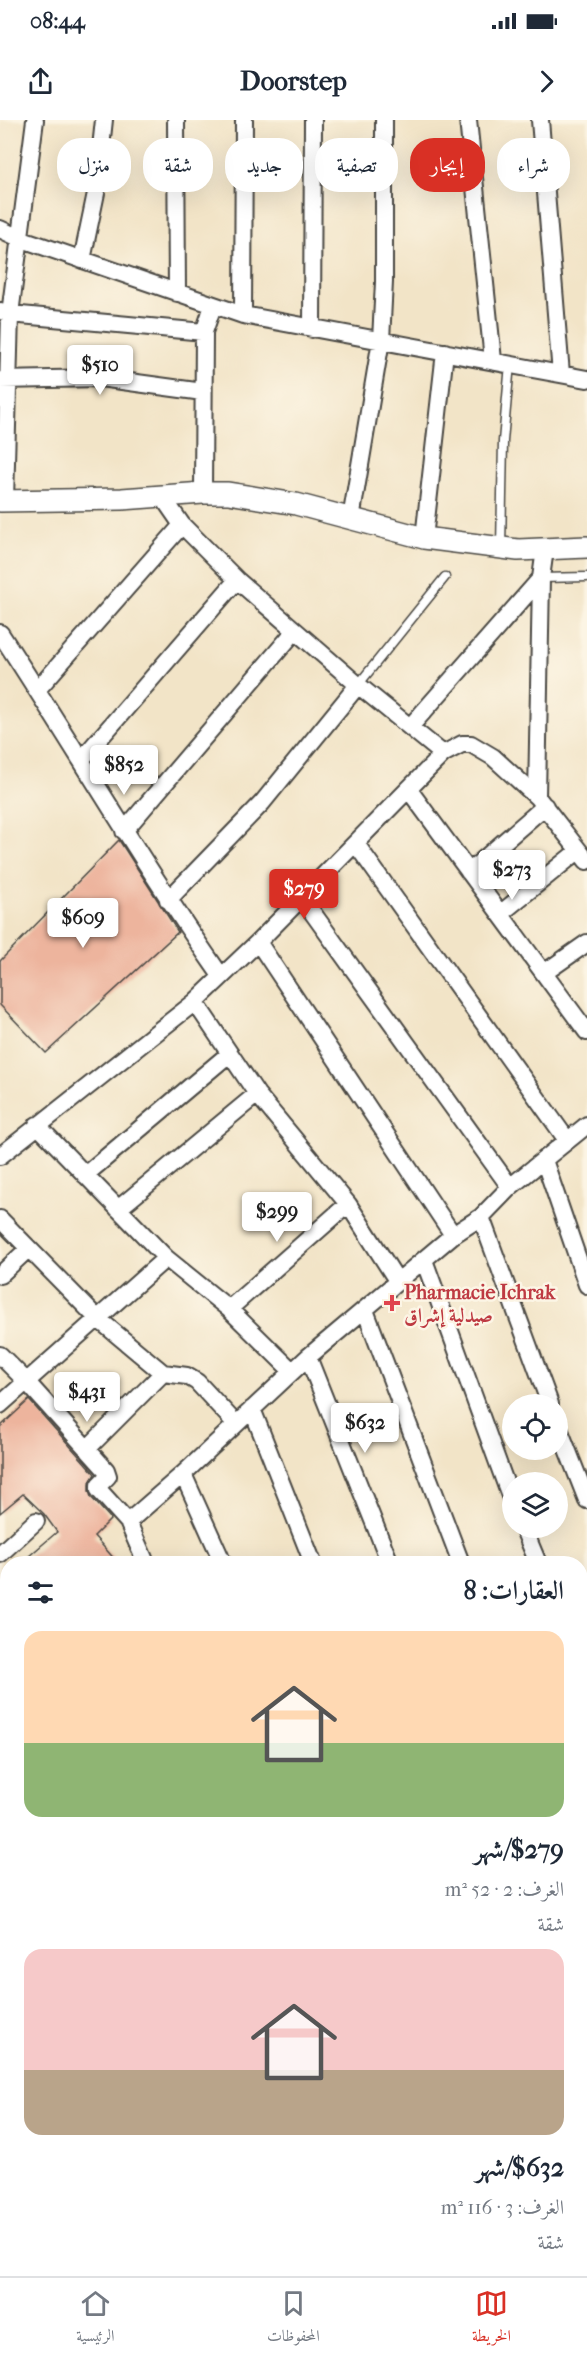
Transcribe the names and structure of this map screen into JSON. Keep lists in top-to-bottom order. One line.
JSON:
{"places":{"health":["Pharmacie Ichrak صيدلية إشراق"]},"page":{"status":"08:44","header":"Doorstep","chip":["شراء","إيجار","تصفية","جديد","شقة","منزل"],"price":["$510","$852","$273","$279","$609","$299","$431","$632"],"heading":"العقارات: 8","list":[{"name":"$279/شهر","note":"الغرف: 2 · 52 m² · شقة"},{"name":"$632/شهر","note":"الغرف: 3 · 116 m² · شقة"}],"tabs":["الخريطة","المحفوظات","الرئيسية"]}}
